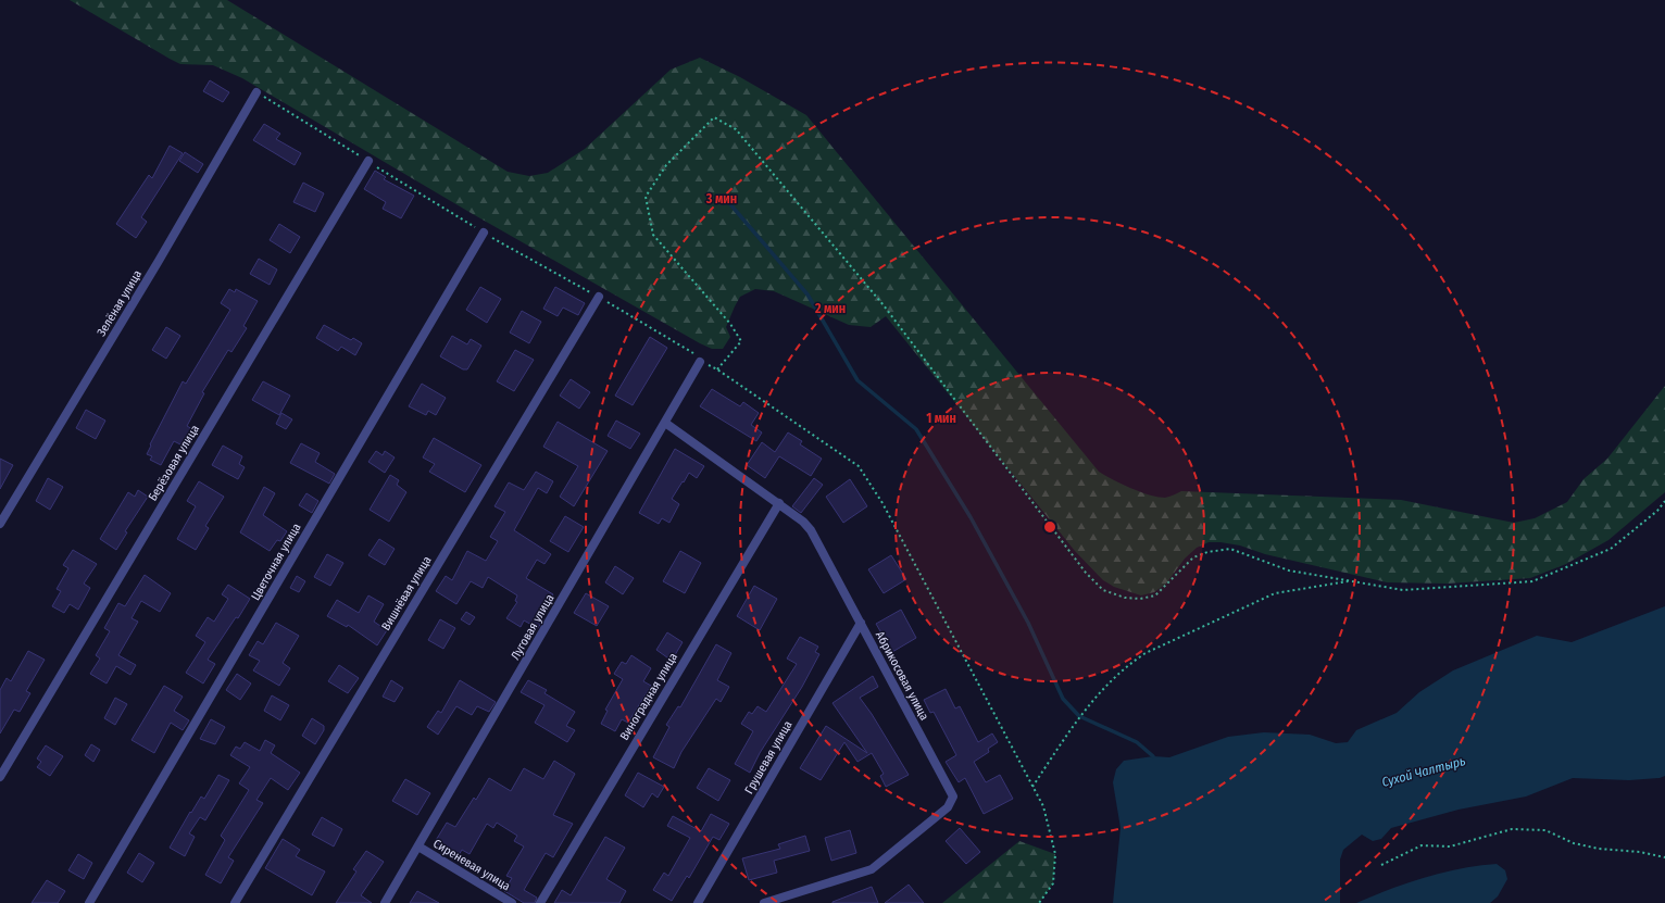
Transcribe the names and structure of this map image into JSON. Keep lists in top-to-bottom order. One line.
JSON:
{"streets":{"street":["Зелёная улица","Берёзовая улица","Цветочная улица","Вишнёвая улица","Луговая улица","Абрикосовая улица","Виноградная улица","Грушевая улица","Сиреневая улица"]},"crossings":[["Луговая улица","Абрикосовая улица"],["Луговая улица","Сиреневая улица"],["Абрикосовая улица","Виноградная улица"],["Абрикосовая улица","Грушевая улица"]],"water":["Сухой Чалтырь"],"rings":["3 мин","2 мин","1 мин"]}
